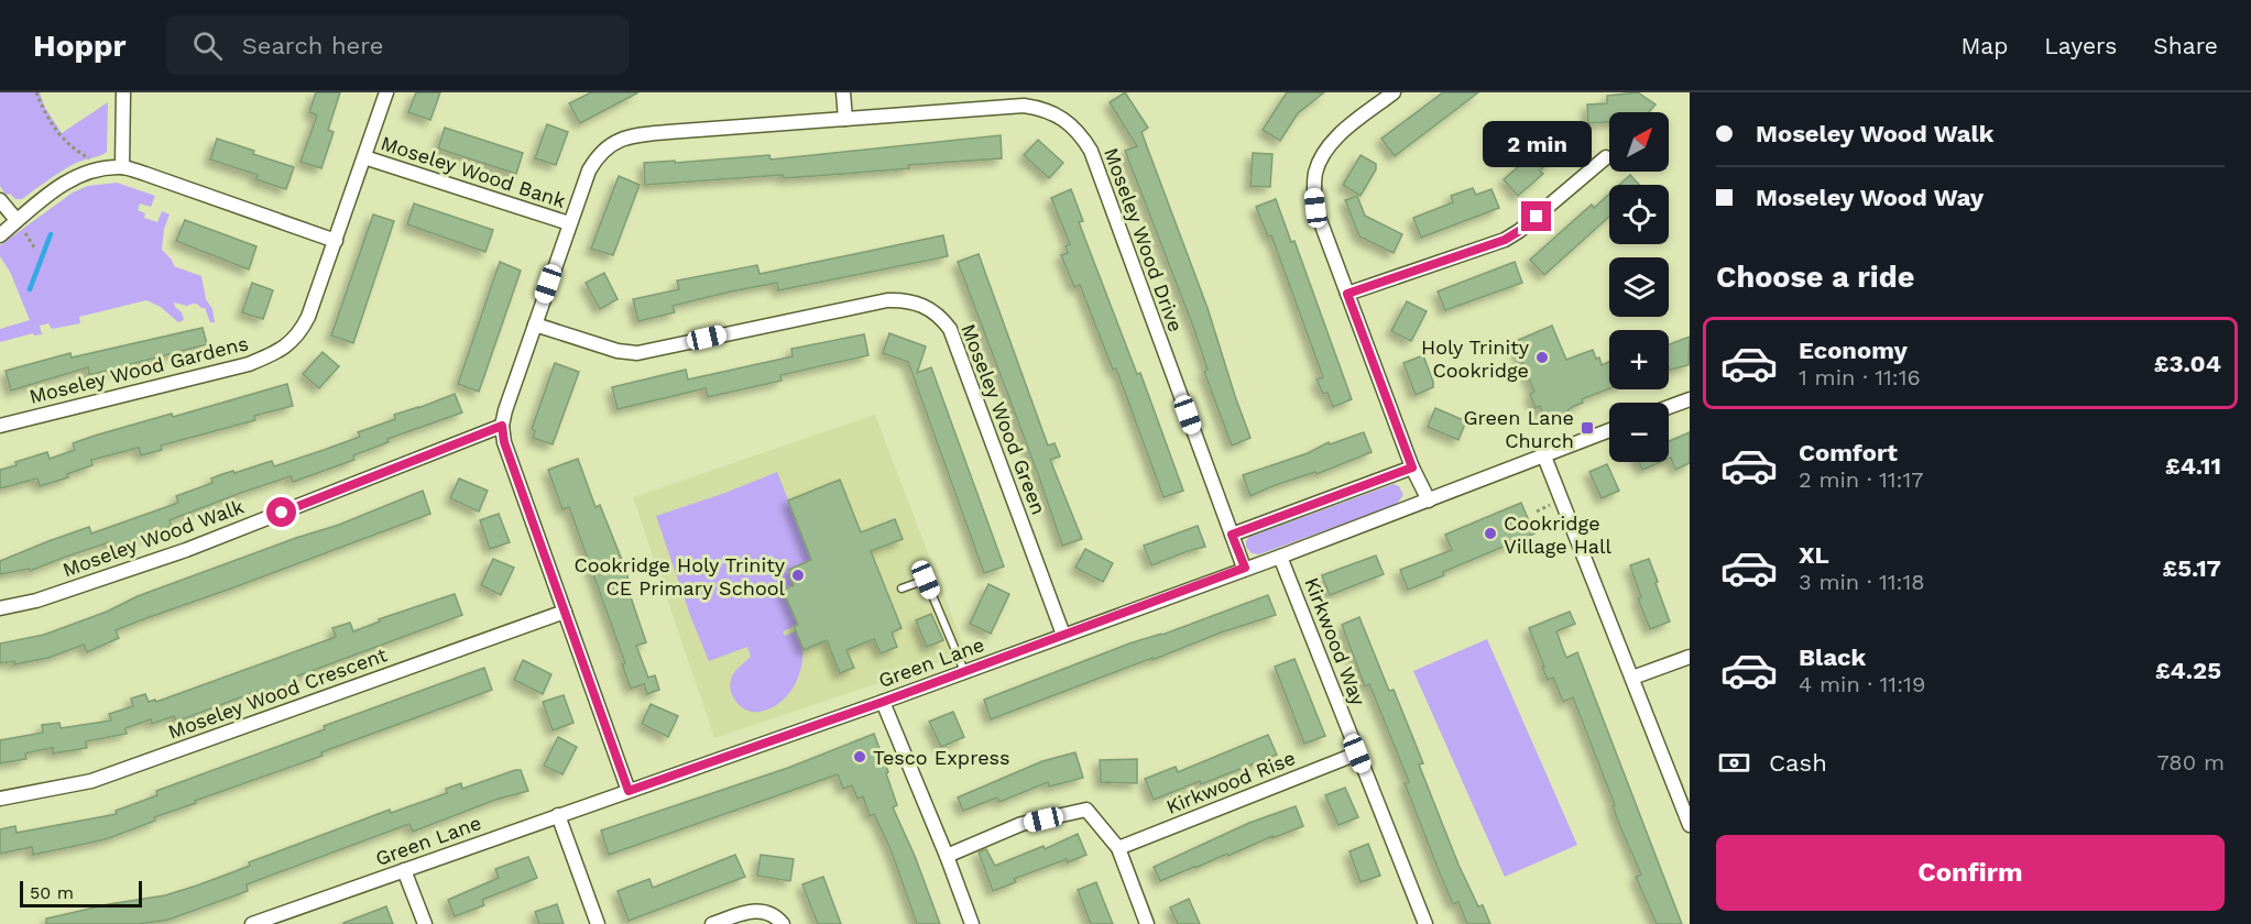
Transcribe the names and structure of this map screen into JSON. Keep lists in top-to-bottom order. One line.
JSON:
{"streets":{"street":["Moseley Wood Bank","Moseley Wood Drive","Moseley Wood Gardens","Moseley Wood Green","Moseley Wood Walk","Kirkwood Way","Green Lane","Moseley Wood Crescent","Kirkwood Rise"]},"crossings":[["Moseley Wood Bank","Moseley Wood Drive"],["Moseley Wood Bank","Moseley Wood Gardens"],["Moseley Wood Drive","Moseley Wood Green"],["Moseley Wood Drive","Moseley Wood Walk"],["Moseley Wood Drive","Green Lane"],["Moseley Wood Drive","Moseley Wood Crescent"],["Moseley Wood Green","Green Lane"],["Kirkwood Way","Green Lane"],["Kirkwood Way","Kirkwood Rise"]],"places":{"other":["Holy Trinity Cookridge","Cookridge Village Hall","Cookridge Holy Trinity CE Primary School","Tesco Express"],"transit":["Green Lane Church"]},"scale_bar":"50 m","north":"top right","page":{"header":"Hoppr","search":"Search here","nav":["Map","Layers","Share"],"banner":["Moseley Wood Walk","Moseley Wood Way"],"map_buttons":["+","−"],"bubble":"2 min","heading":"Choose a ride","list":[{"name":"Economy","note":"1 min · 11:16","value":"£3.04"},{"name":"Comfort","note":"2 min · 11:17","value":"£4.11"},{"name":"XL","note":"3 min · 11:18","value":"£5.17"},{"name":"Black","note":"4 min · 11:19","value":"£4.25"}],"pay":["Cash","780 m"],"buttons":"Confirm","scale":"50 m"}}
